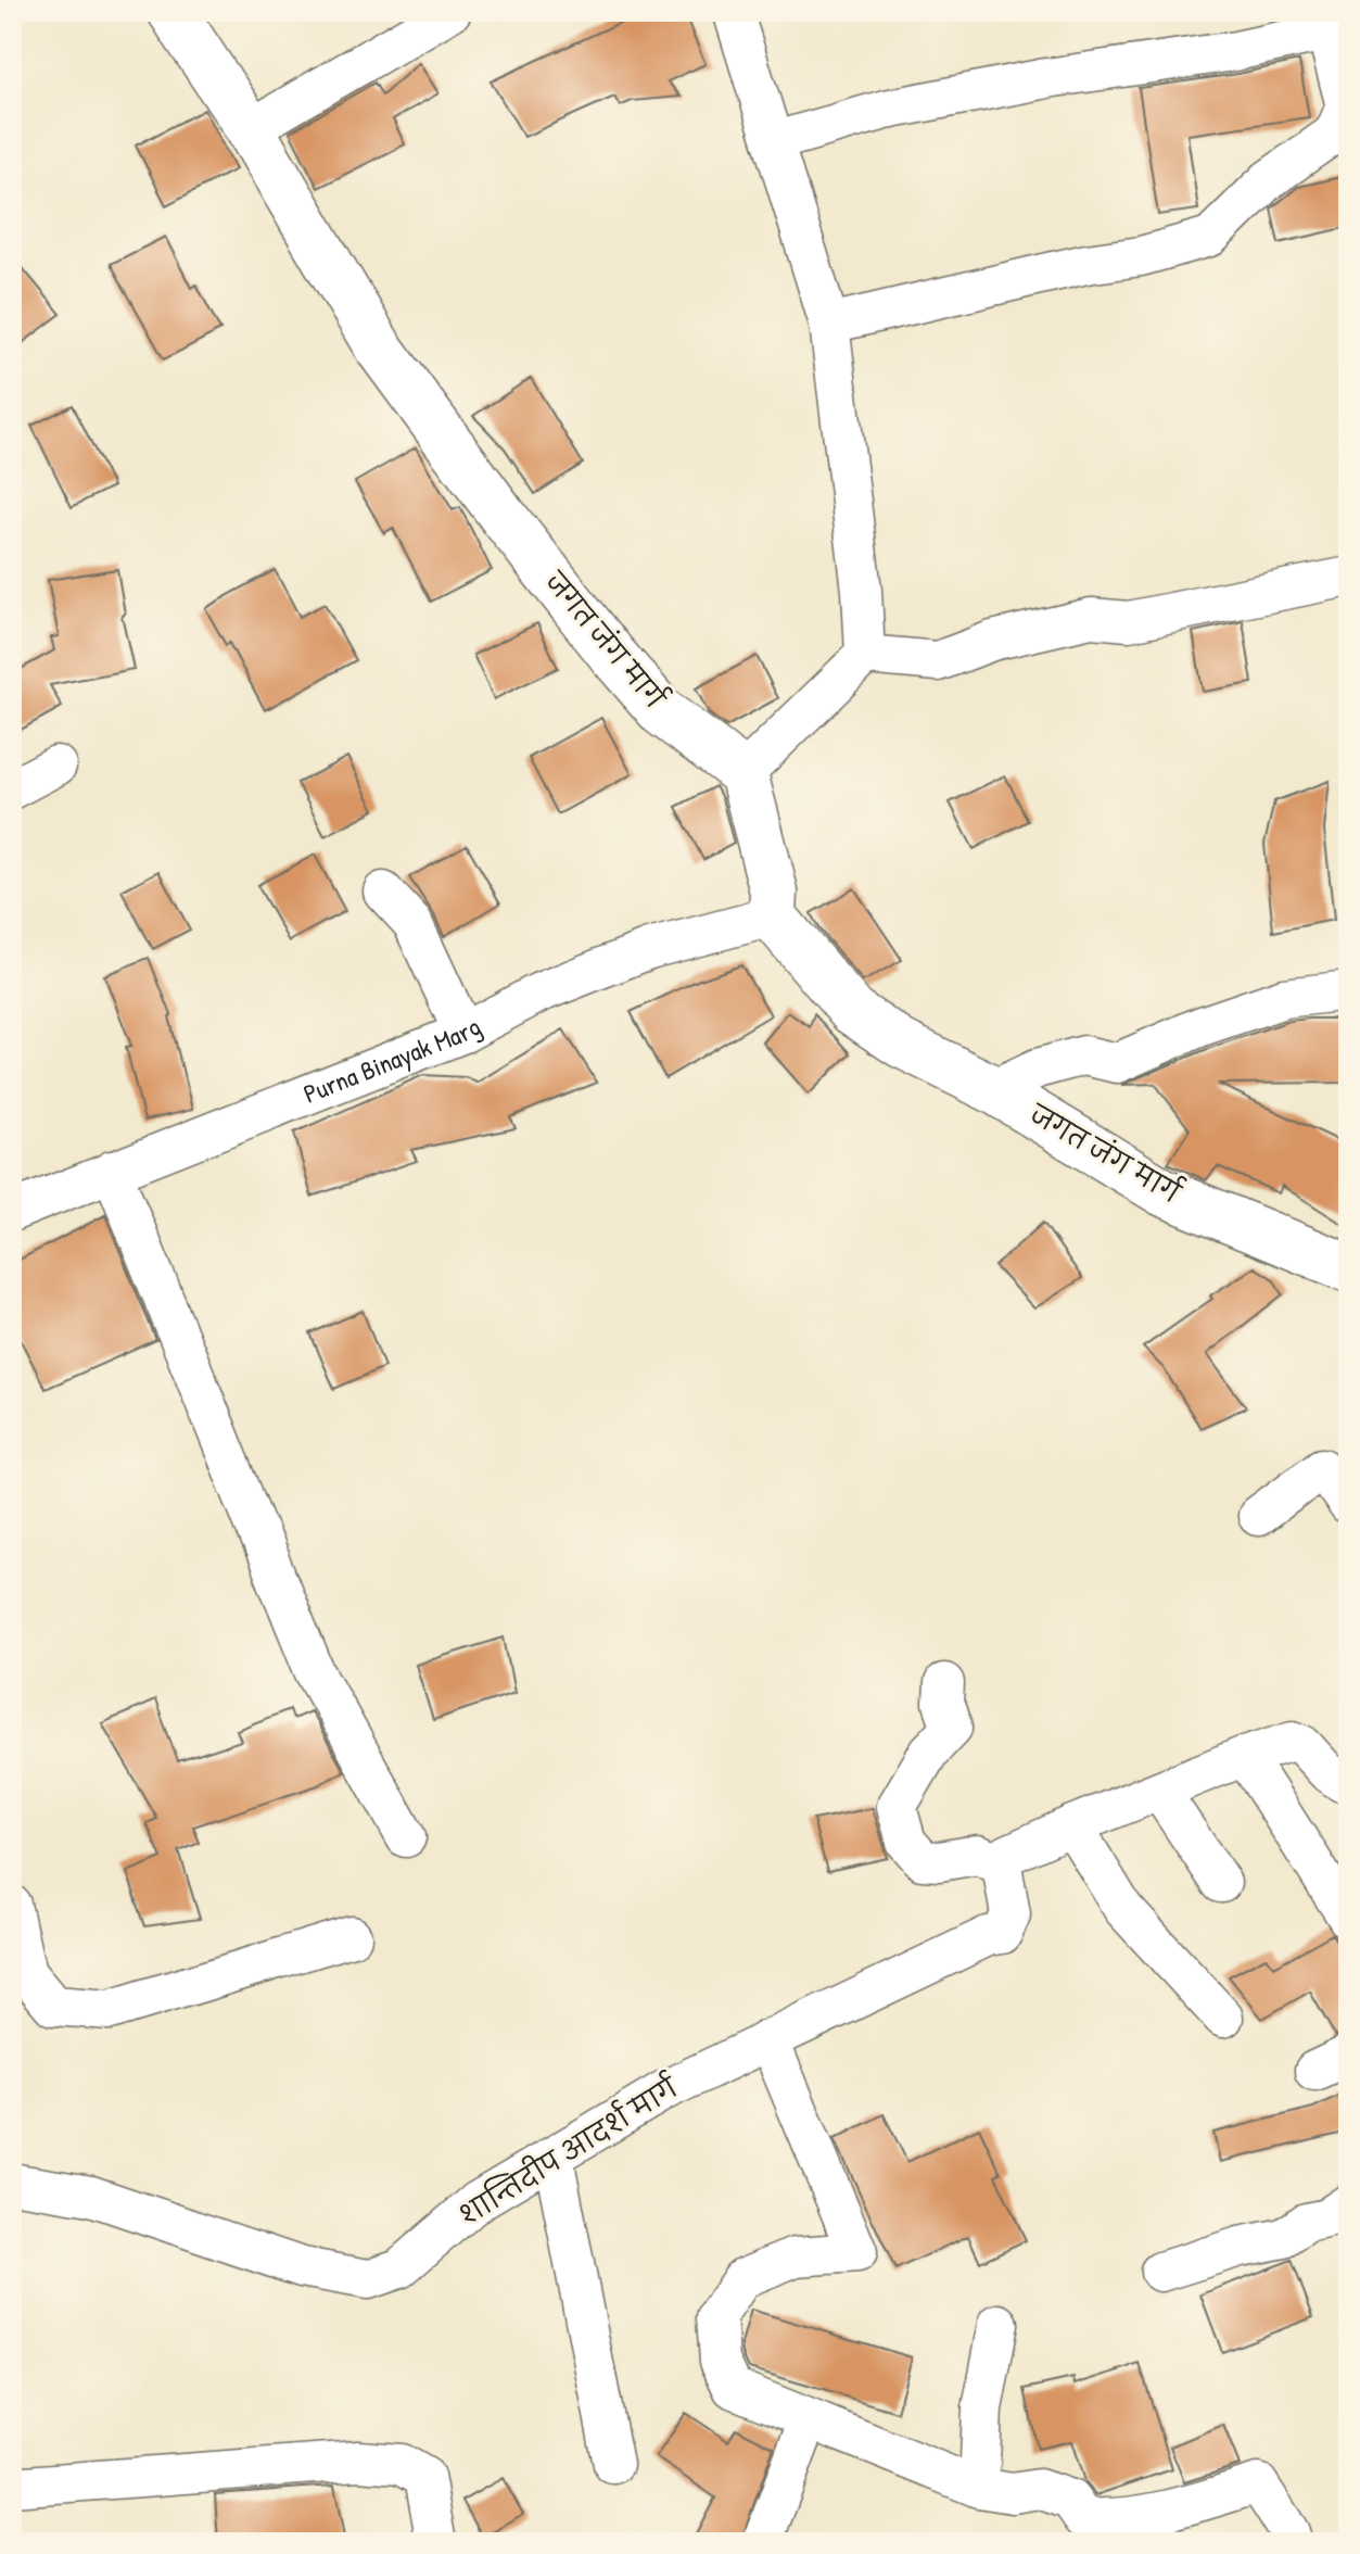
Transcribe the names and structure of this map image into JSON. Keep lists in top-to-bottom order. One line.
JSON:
{"streets":{"street":["जगत जंग मार्ग","Purna Binayak Marg","शान्तिदीप आदर्श मार्ग"]},"crossings":[["जगत जंग मार्ग","Purna Binayak Marg"]]}
